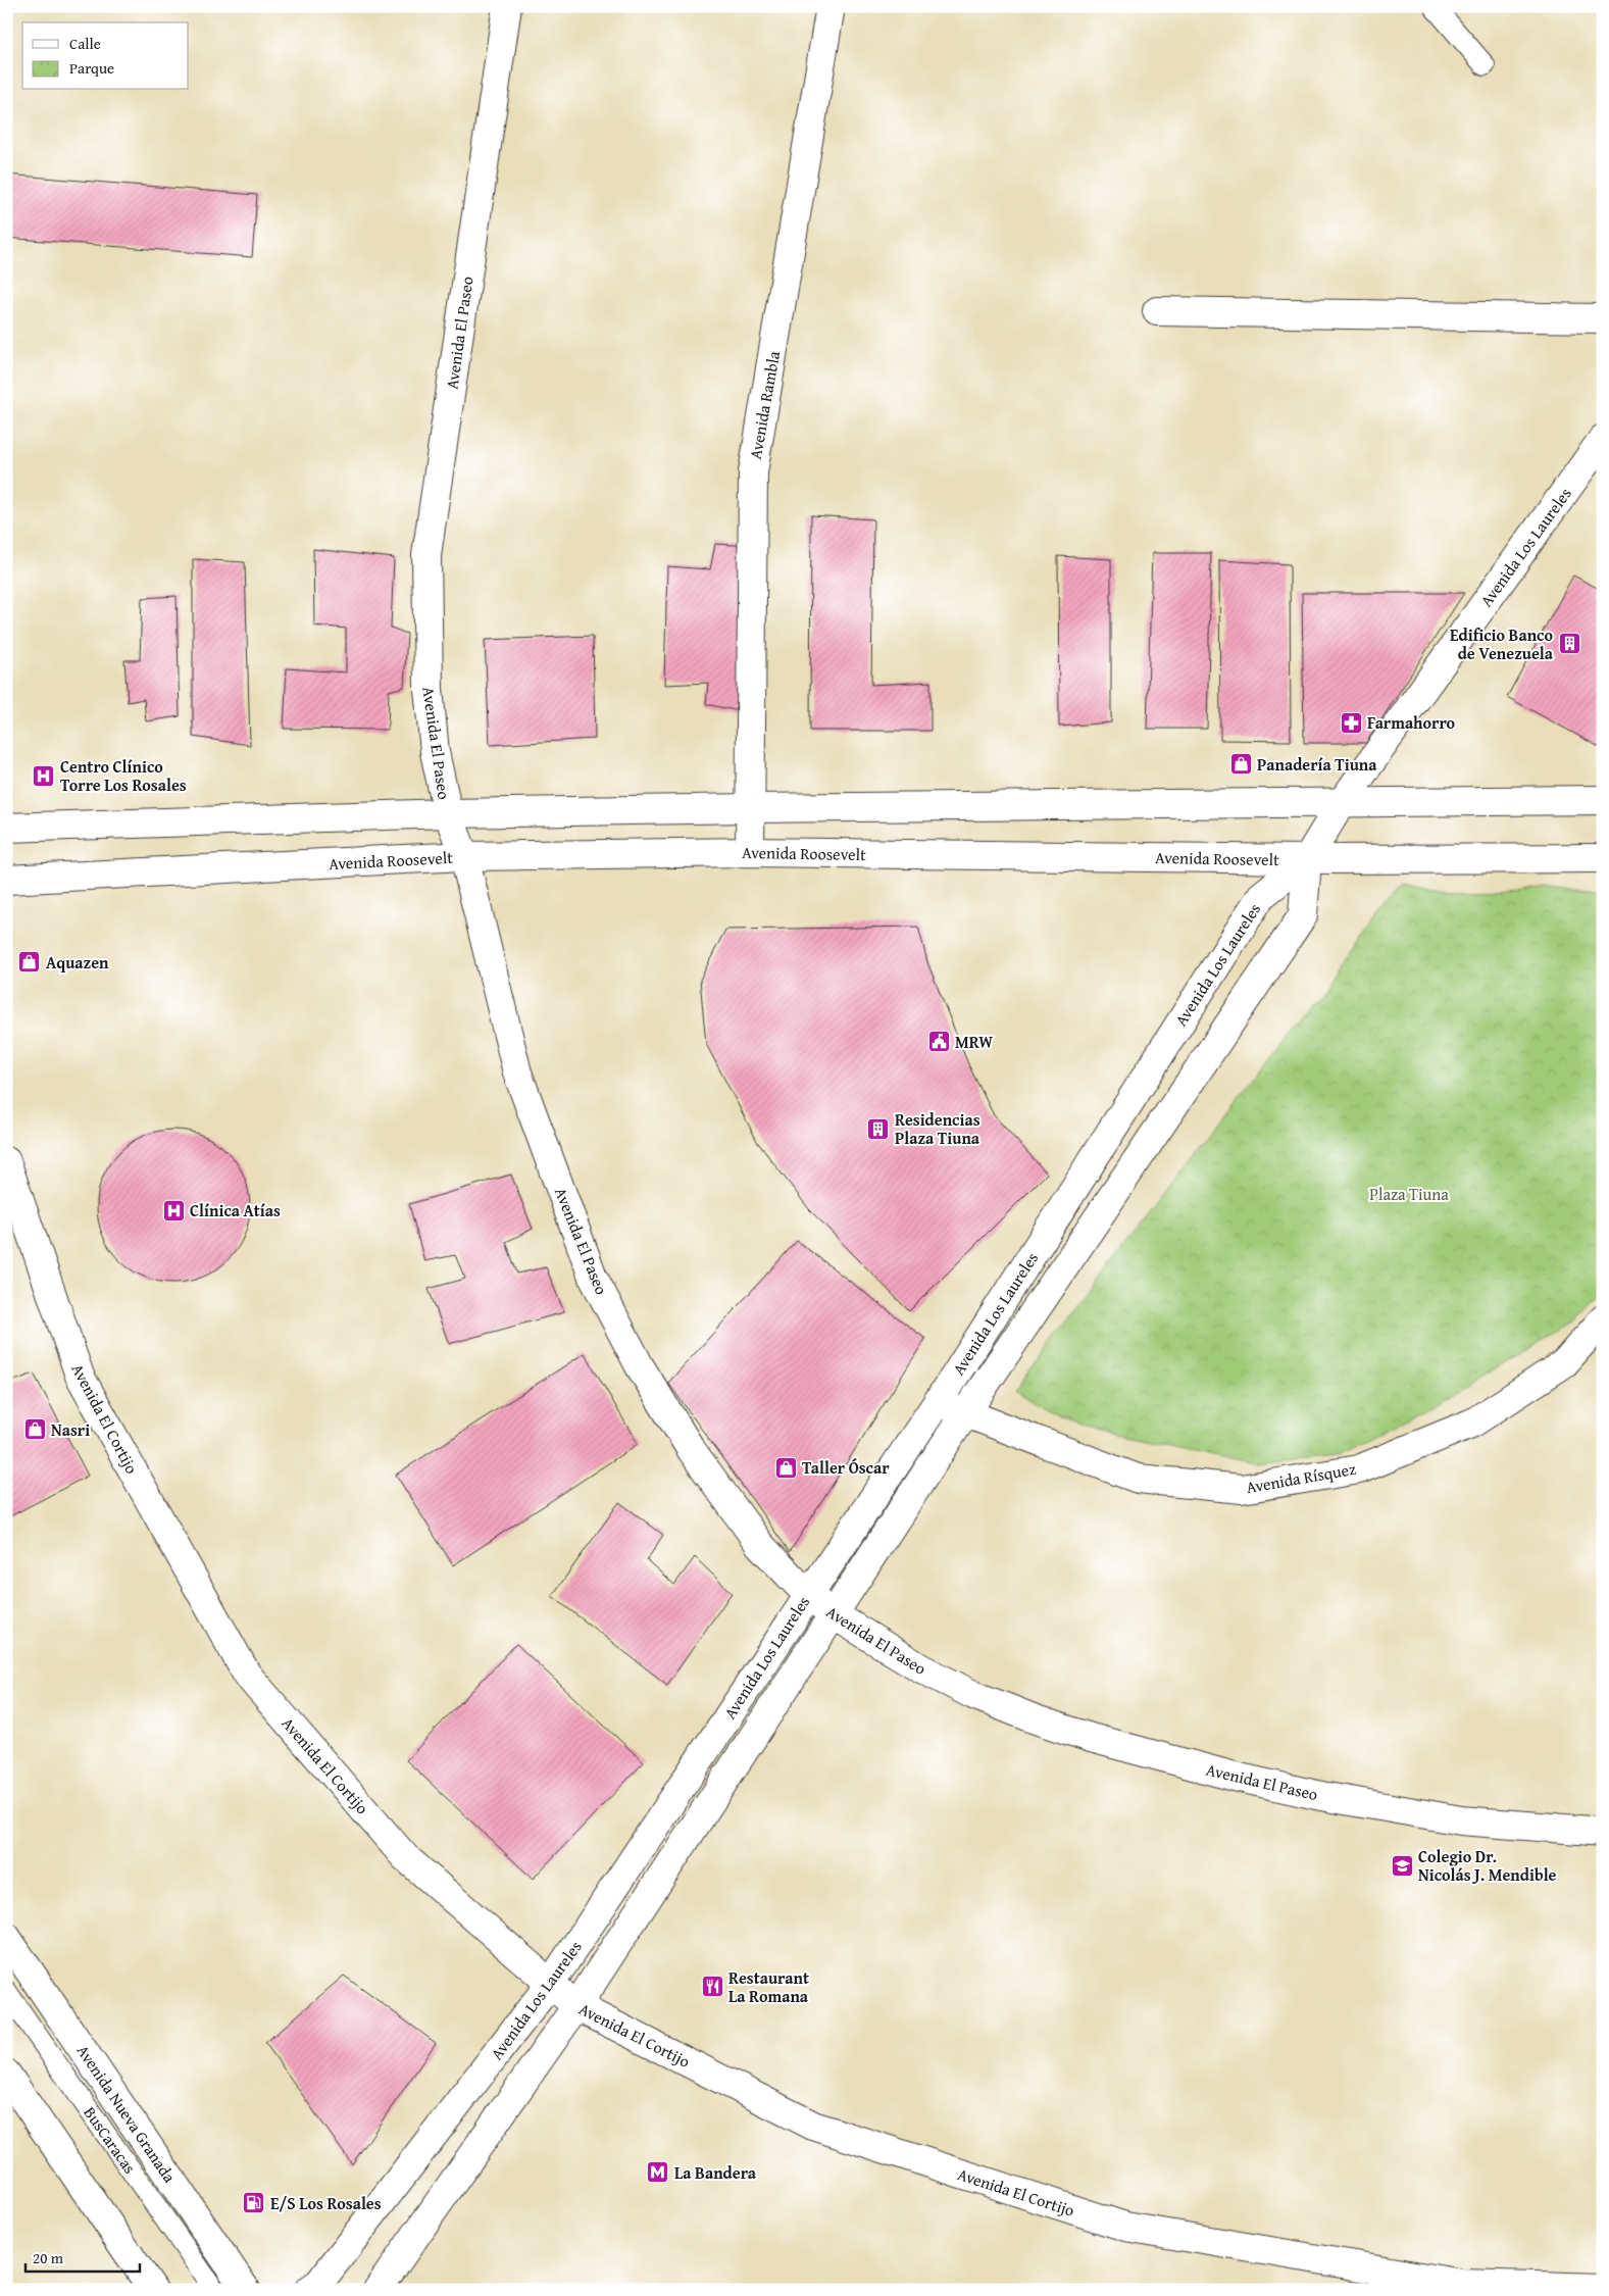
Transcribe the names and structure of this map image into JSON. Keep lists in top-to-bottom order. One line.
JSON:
{"streets":{"street":["Avenida El Paseo","Avenida Rambla","Avenida Los Laureles","Avenida Roosevelt","Avenida El Cortijo","Avenida Rísquez","Avenida Nueva Granada"],"lane":["BusCaracas"]},"crossings":[["Avenida El Paseo","Avenida Los Laureles"],["Avenida El Paseo","Avenida Roosevelt"],["Avenida Rambla","Avenida Roosevelt"],["Avenida Los Laureles","Avenida Roosevelt"],["Avenida Los Laureles","Avenida El Cortijo"],["Avenida Los Laureles","Avenida Rísquez"]],"parks":["Plaza Tiuna"],"places":{"building":["Edificio Banco de Venezuela","Residencias Plaza Tiuna"],"pharmacy":["Farmahorro"],"shop":["Panadería Tiuna","Aquazen","Nasri","Taller Óscar"],"hospital":["Centro Clínico Torre Los Rosales","Clínica Atías"],"public building":["MRW"],"school or university":["Colegio Dr. Nicolás J. Mendible"],"restaurant":["Restaurant La Romana"],"metro station":["La Bandera"],"fuel station":["E/S Los Rosales"]},"legend":["Calle","Parque"],"scale_bar":"20 m"}
